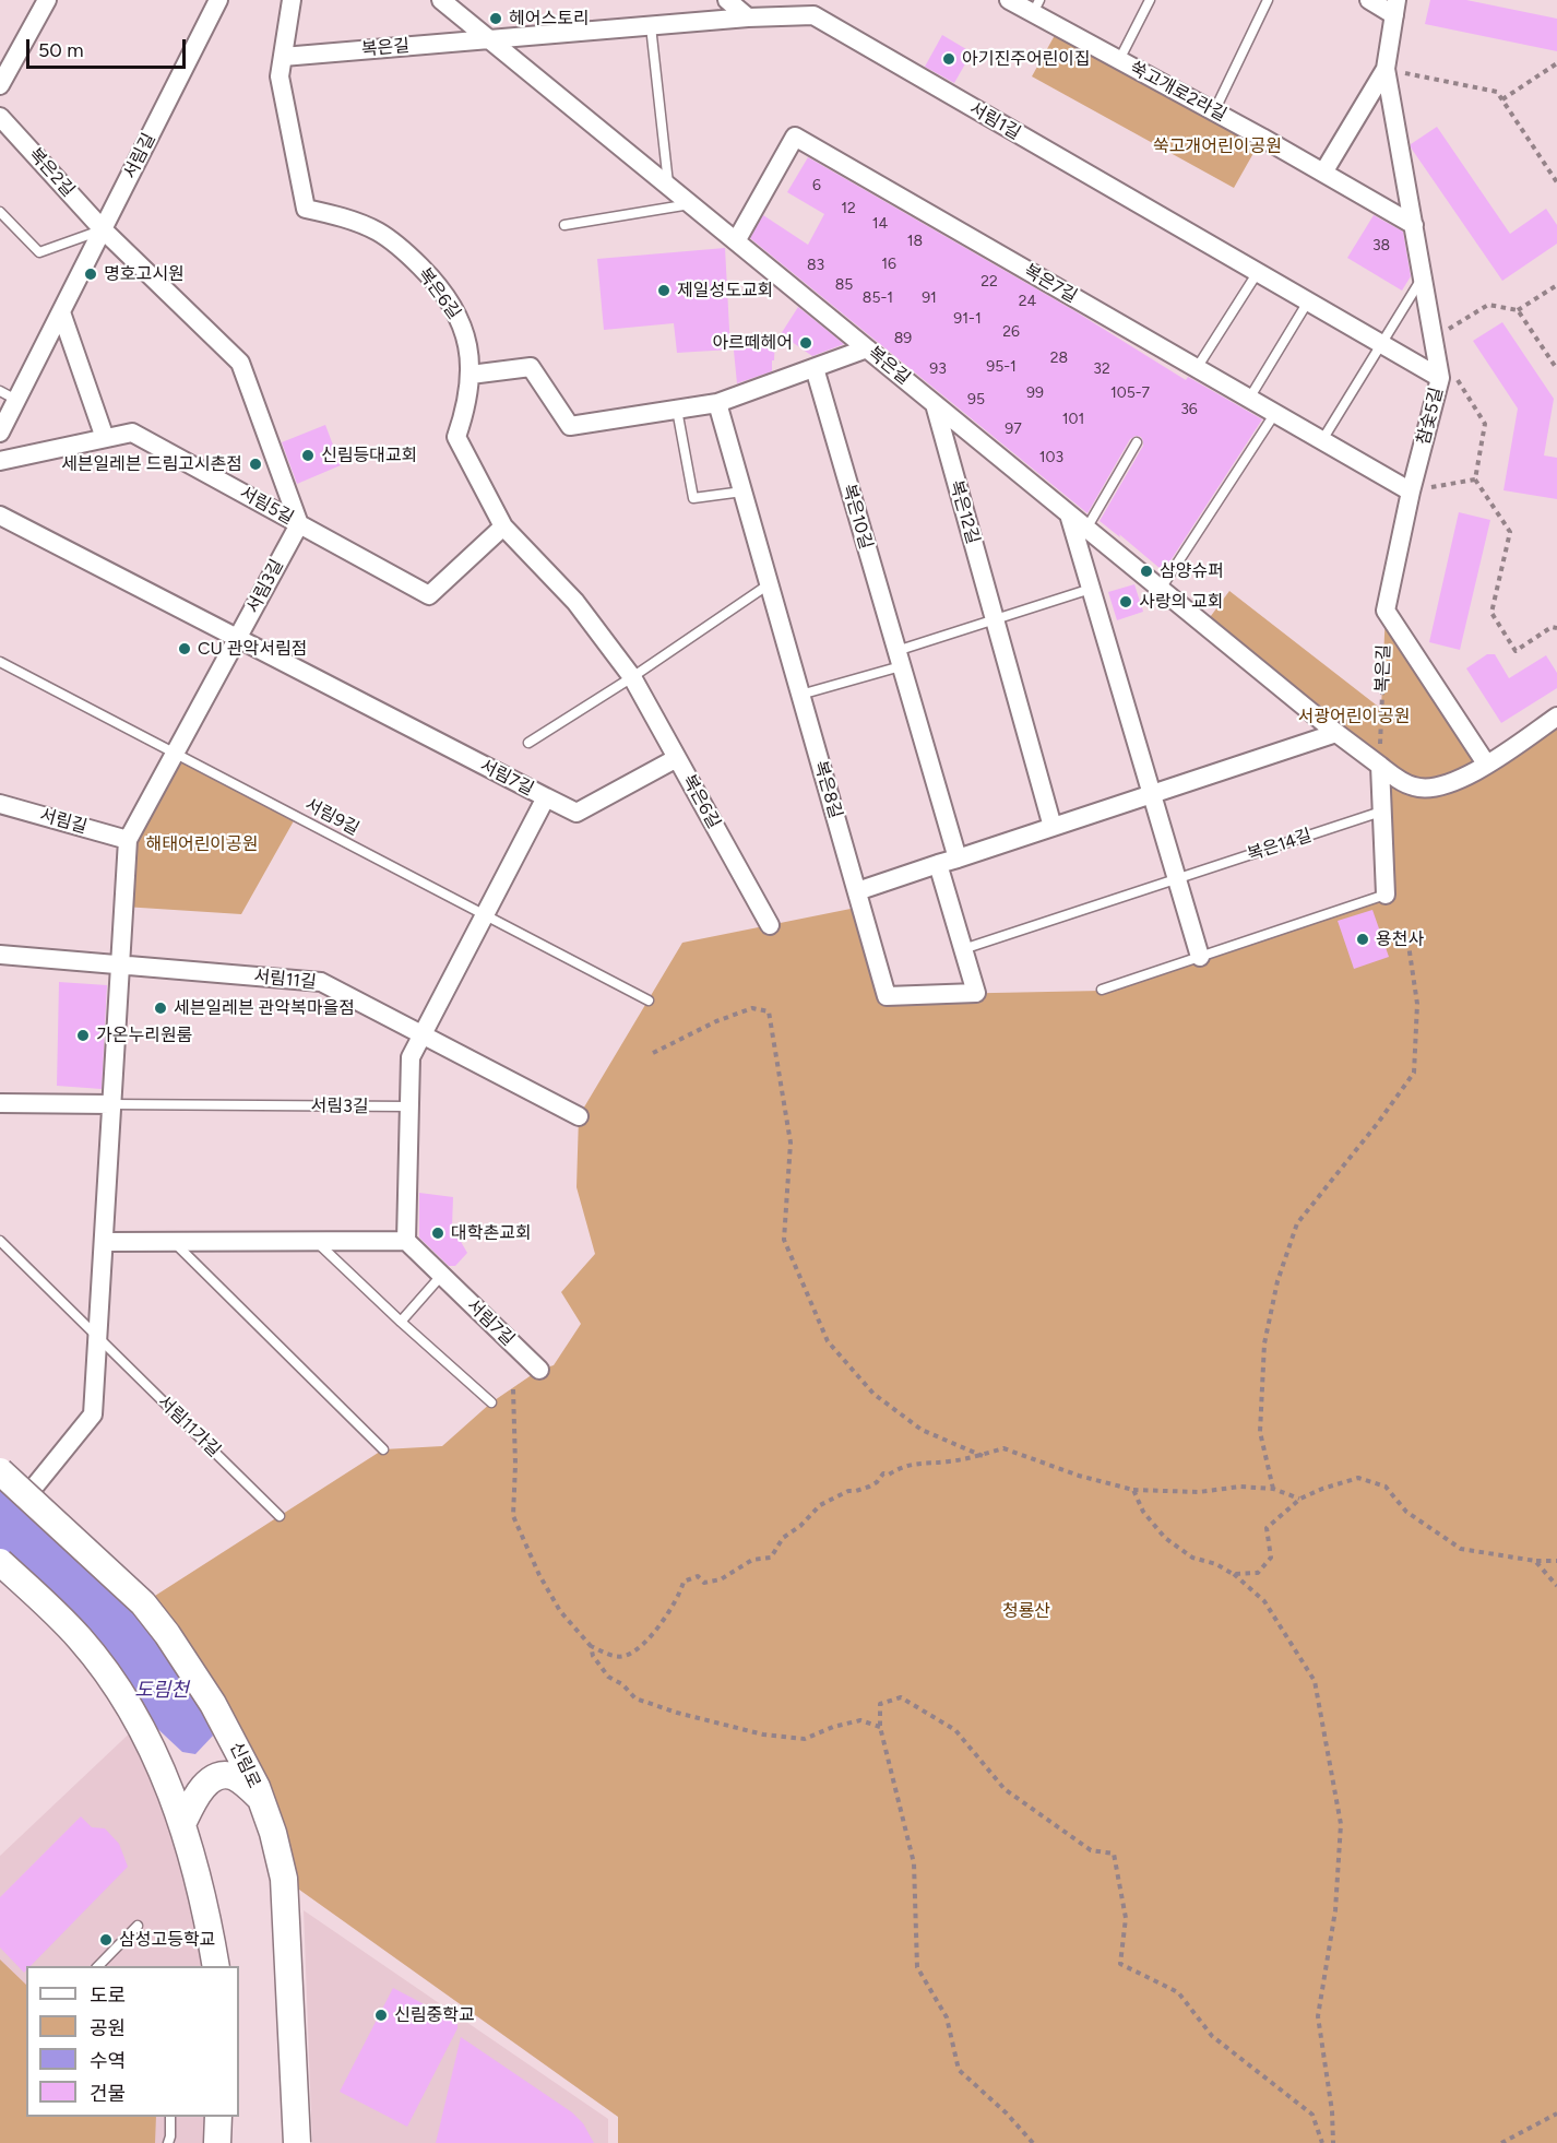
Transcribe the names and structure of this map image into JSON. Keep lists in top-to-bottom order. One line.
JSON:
{"streets":{"main road":["신림로"],"street":["복은길","쑥고개로2라길","서림1길","서림길","복은2길","복은7길","복은6길","참숯5길","서림5길","복은12길","복은10길","서림3길","서림7길","복은8길","서림11길"],"lane":["서림9길","복은14길","서림11가길"]},"crossings":[["복은길","서림1길"],["복은길","복은7길"],["복은길","복은6길"],["복은길","참숯5길"],["복은길","복은12길"],["쑥고개로2라길","참숯5길"],["서림1길","참숯5길"],["서림길","복은2길"],["서림길","서림3길"],["복은7길","참숯5길"],["복은6길","서림5길"],["서림5길","서림3길"],["서림3길","서림7길"],["서림3길","서림9길"],["서림3길","서림11길"],["서림3길","서림11가길"],["서림7길","서림9길"],["서림7길","서림11길"]],"water":["도림천"],"parks":["쑥고개어린이공원","서광어린이공원","해태어린이공원","청룡산"],"places":["헤어스토리","아기진주어린이집","명호고시원","제일성도교회","아르떼헤어","신림등대교회","세븐일레븐 드림고시촌점","삼양슈퍼","사랑의 교회","CU 관악서림점","용천사","세븐일레븐 관악복마을점","가온누리원룸","대학촌교회","삼성고등학교","신림중학교"],"house_numbers":["6","12","14","18","38","16","83","22","85","85-1","91","24","91-1","26","89","28","95-1","93","32","99","105-7","95","36","101","97","103"],"legend":["도로","공원","수역","건물"],"scale_bar":"50 m"}
